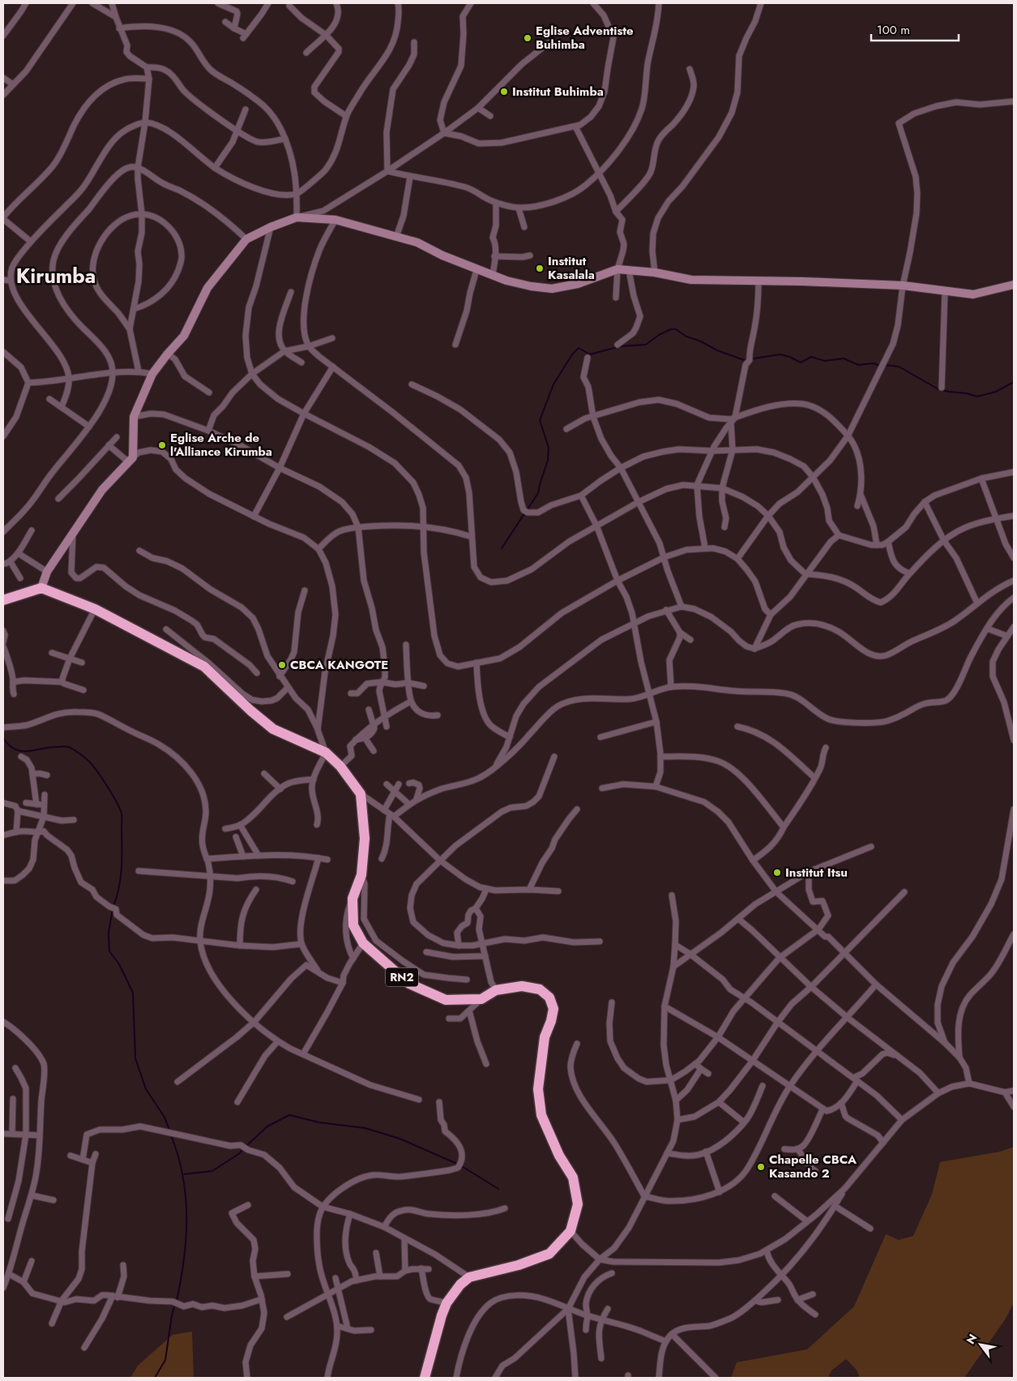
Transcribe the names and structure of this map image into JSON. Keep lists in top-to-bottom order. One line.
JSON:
{"streets":{"highway":["RN2"]},"districts":["Kirumba"],"places":["Eglise Adventiste Buhimba","Institut Buhimba","Institut Kasalala","Eglise Arche de l'Alliance Kirumba","CBCA KANGOTE","Institut Itsu","Chapelle CBCA Kasando 2"],"scale_bar":"100 m","north":"top left"}
